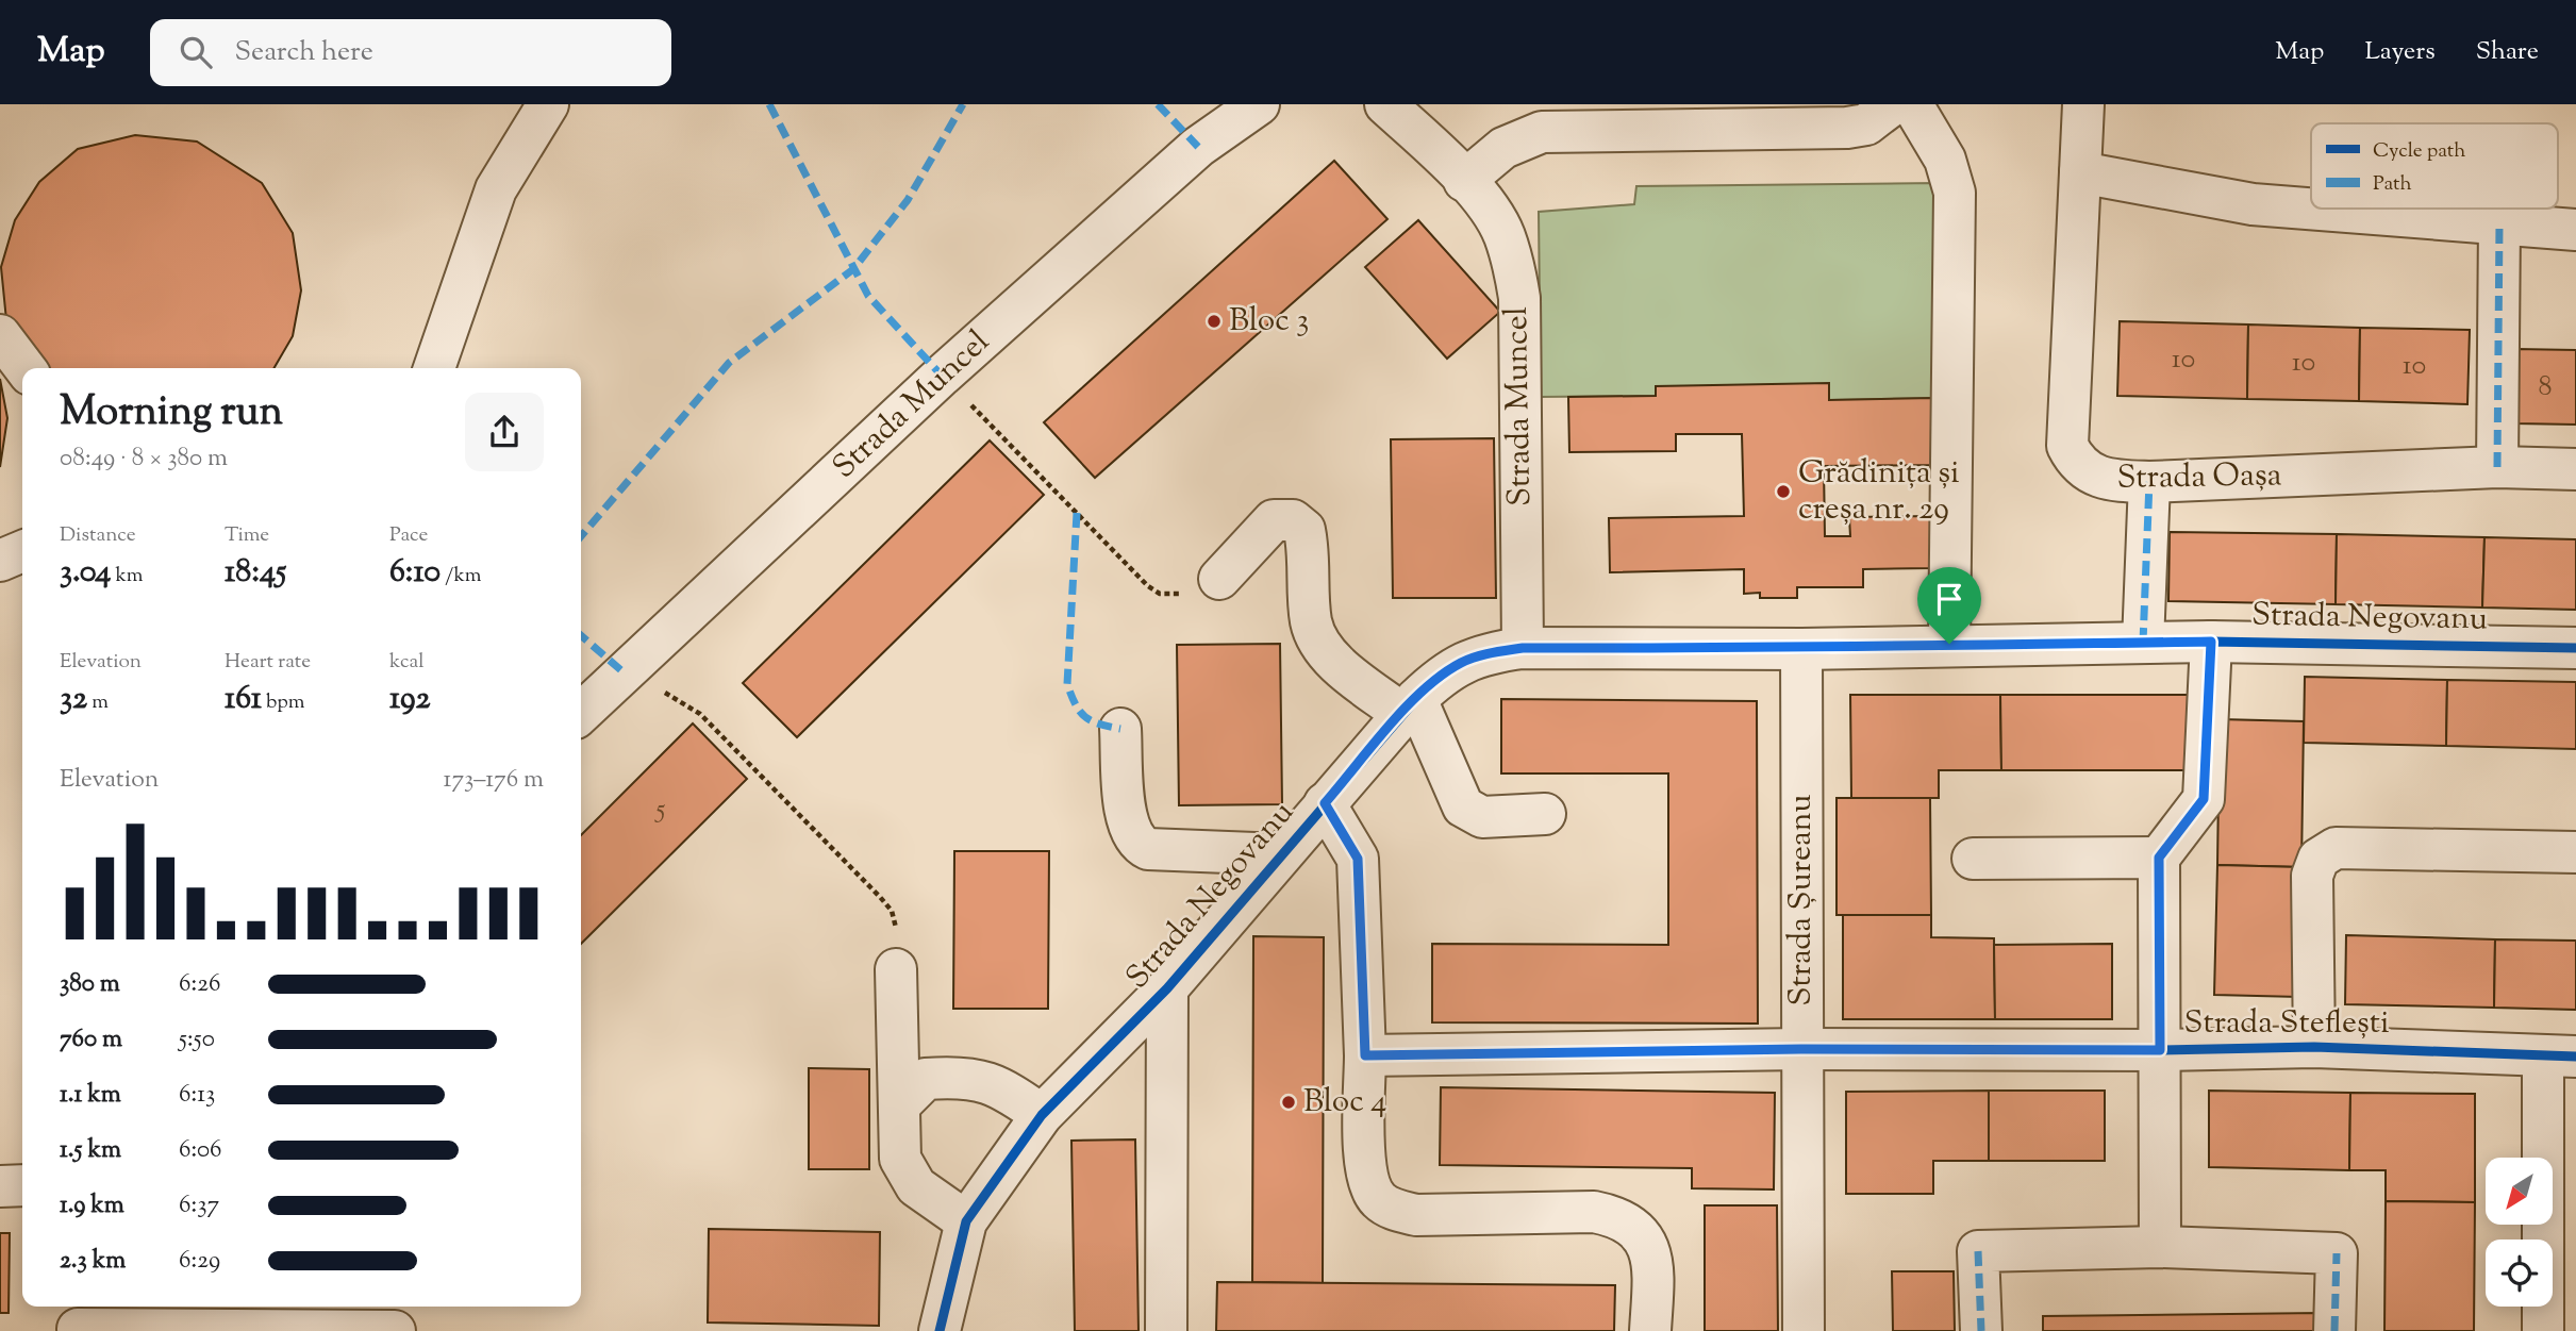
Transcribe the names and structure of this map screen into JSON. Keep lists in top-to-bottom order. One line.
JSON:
{"streets":{"street":["Strada Muncel","Strada Oașa","Strada Negovanu","Strada Șureanu","Strada Steflești"]},"crossings":[["Strada Muncel","Strada Negovanu"],["Strada Negovanu","Strada Șureanu"],["Strada Șureanu","Strada Steflești"]],"places":["Bloc 3","Grădinița și creșa nr. 29","Bloc 4"],"house_numbers":["10","10","10","8","5"],"legend":["Cycle path","Path"],"north":"bottom left","page":{"header":"Map","search":"Search here","nav":["Map","Layers","Share"],"heading":["Morning run","08:49 · 8 × 380 m"],"stats":[["Distance","3.04 km"],["Time","18:45"],["Pace","6:10 /km"],["Elevation","32 m"],["Heart rate","161 bpm"],["kcal","192"]],"chart":["Elevation","173–176 m"],"list":[{"name":"380 m","note":"6:26"},{"name":"760 m","note":"5:50"},{"name":"1.1 km","note":"6:13"},{"name":"1.5 km","note":"6:06"},{"name":"1.9 km","note":"6:37"},{"name":"2.3 km","note":"6:29"}]}}
